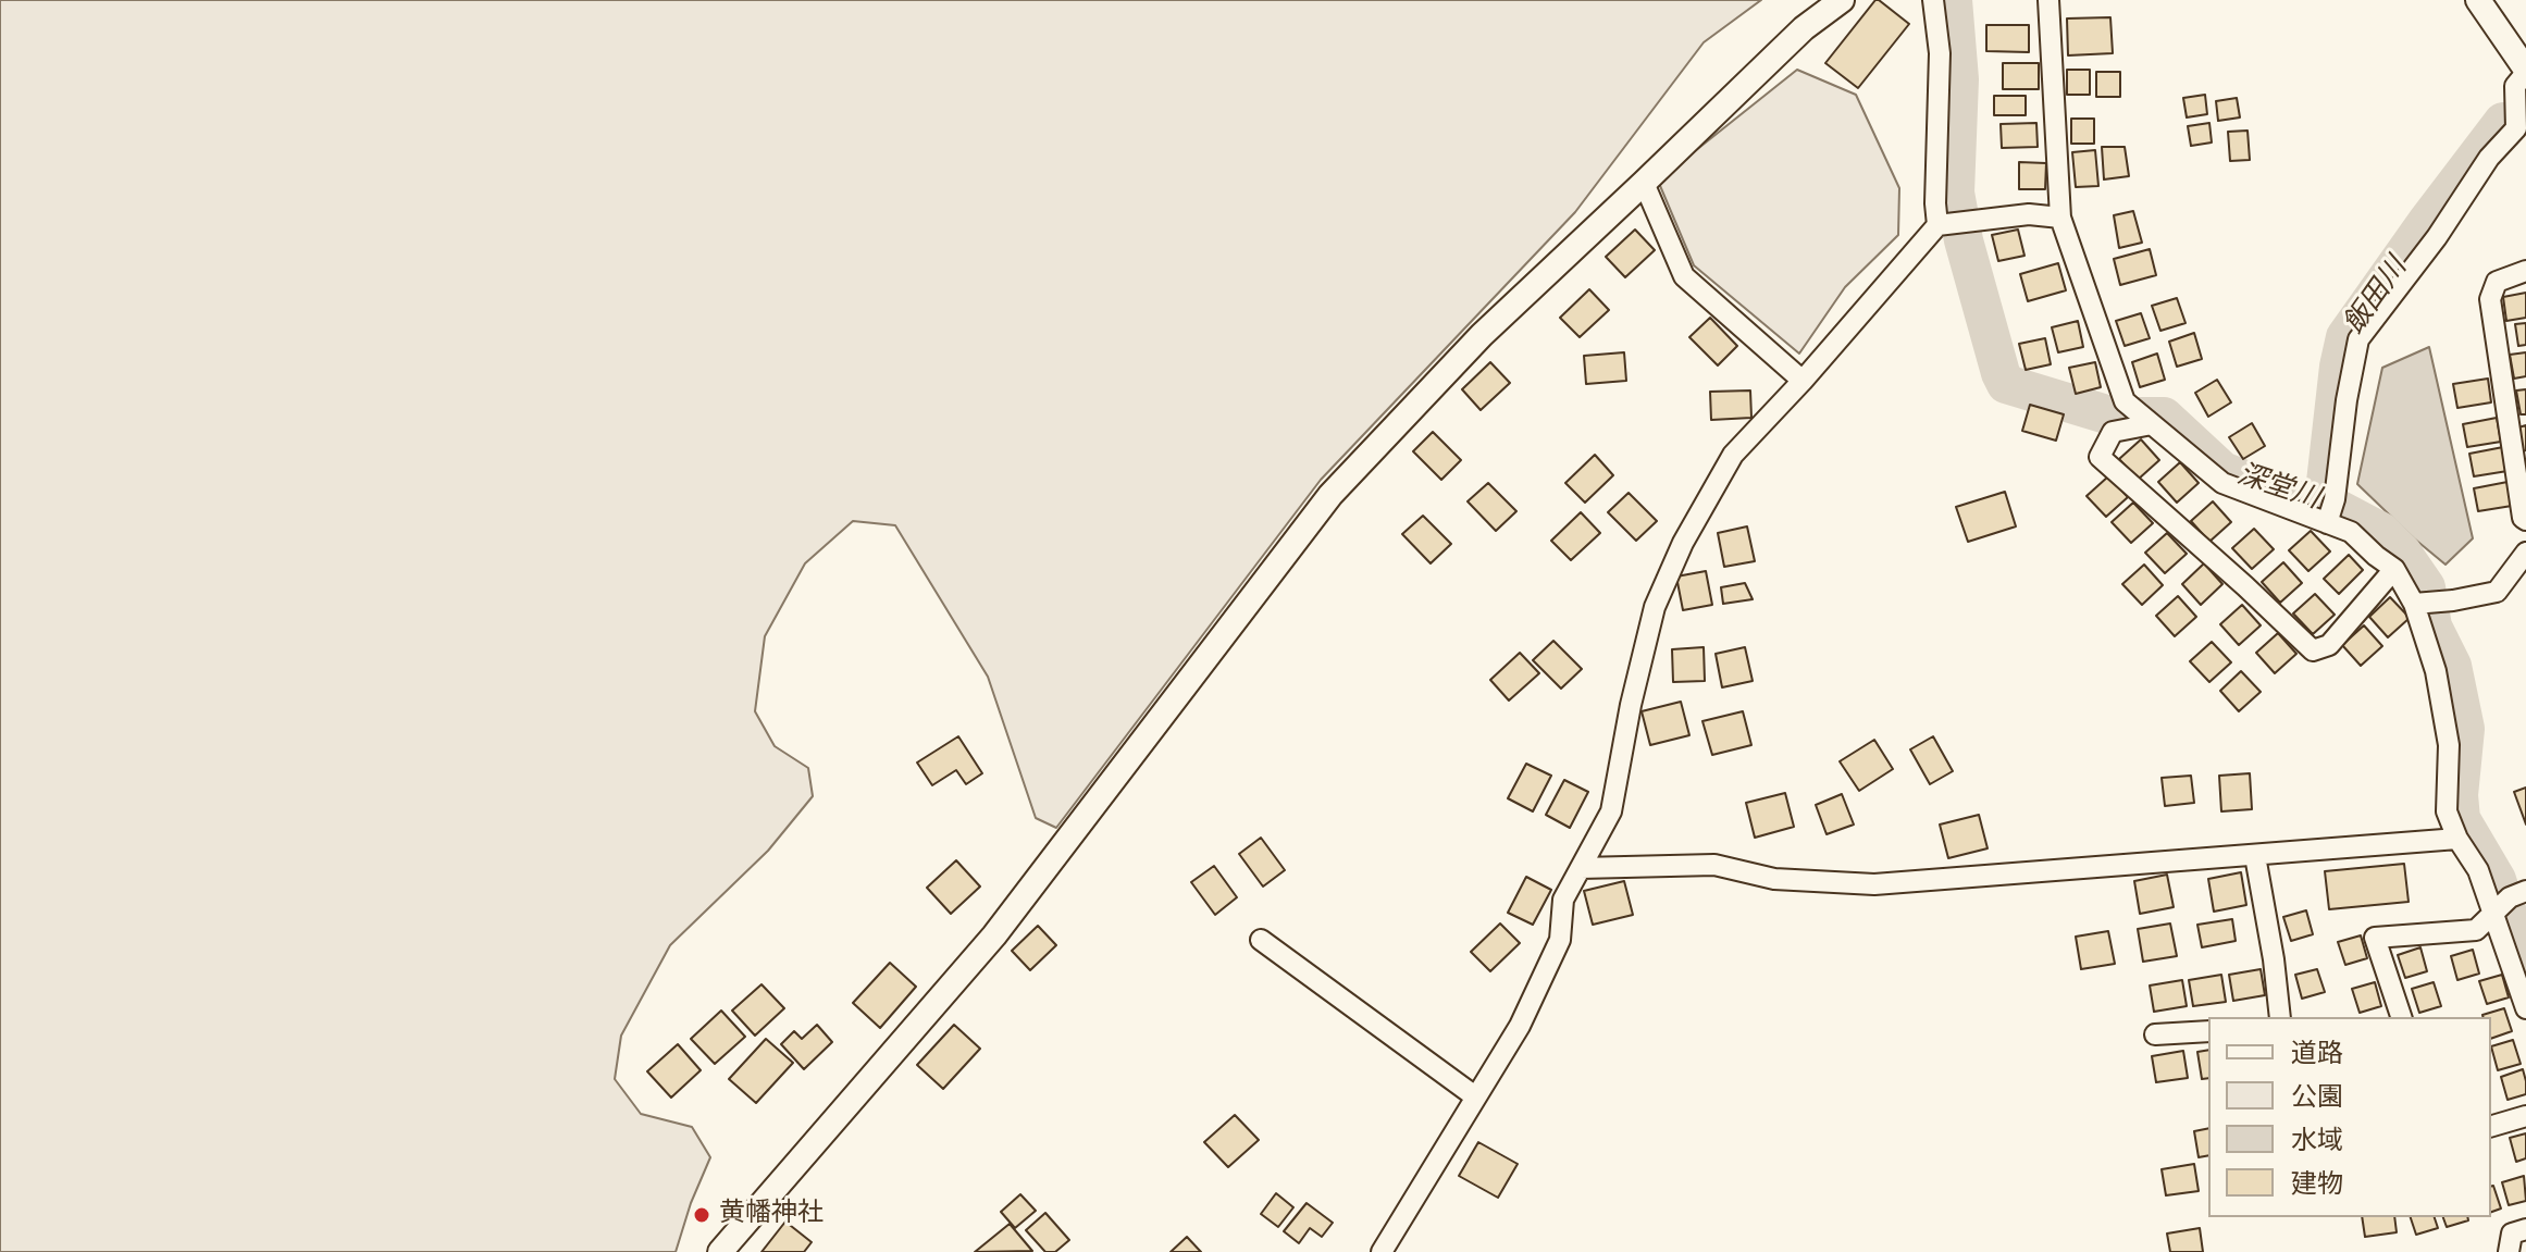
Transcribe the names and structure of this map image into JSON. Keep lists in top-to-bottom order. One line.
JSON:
{"water":["飯田川","深堂川"],"places":["黄幡神社"],"legend":["道路","公園","水域","建物"]}
